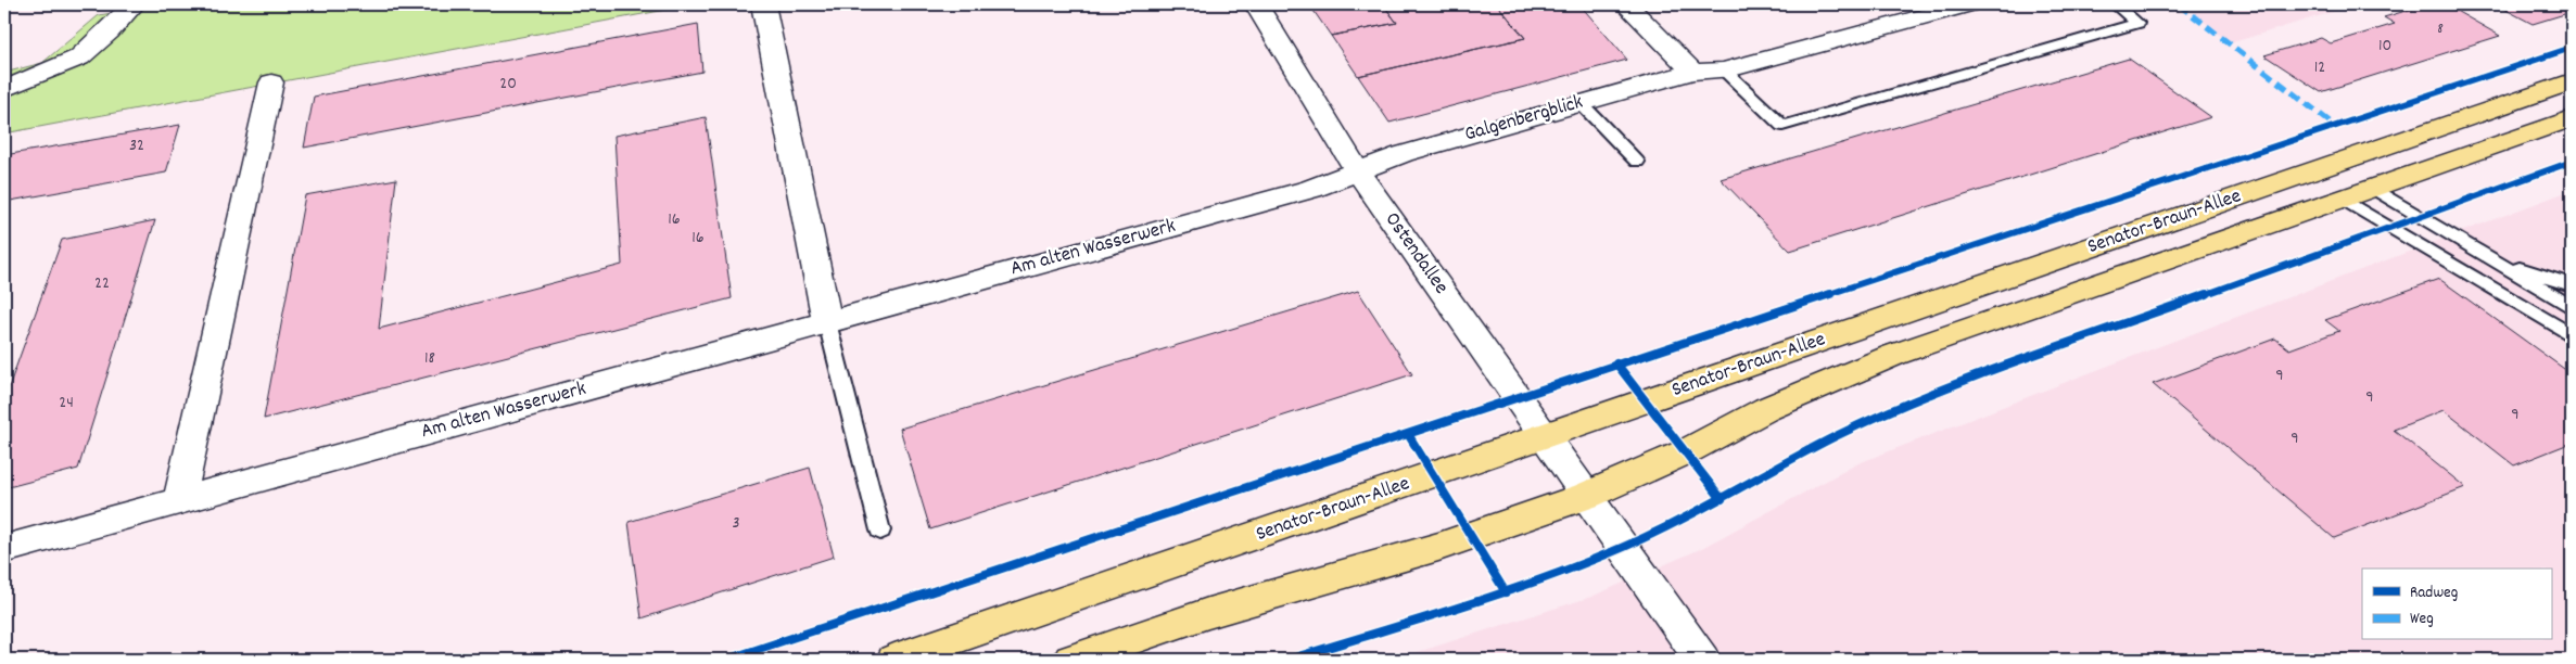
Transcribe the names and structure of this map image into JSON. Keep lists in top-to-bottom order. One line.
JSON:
{"streets":{"main road":["Senator-Braun-Allee"],"street":["Galgenbergblick","Am alten Wasserwerk","Ostendallee"]},"crossings":[["Galgenbergblick","Am alten Wasserwerk"],["Galgenbergblick","Ostendallee"],["Senator-Braun-Allee","Ostendallee"],["Am alten Wasserwerk","Ostendallee"]],"house_numbers":["8","10","12","20","32","16","16","22","18","9","9","24","9","9","3"],"legend":["Radweg","Weg"]}
